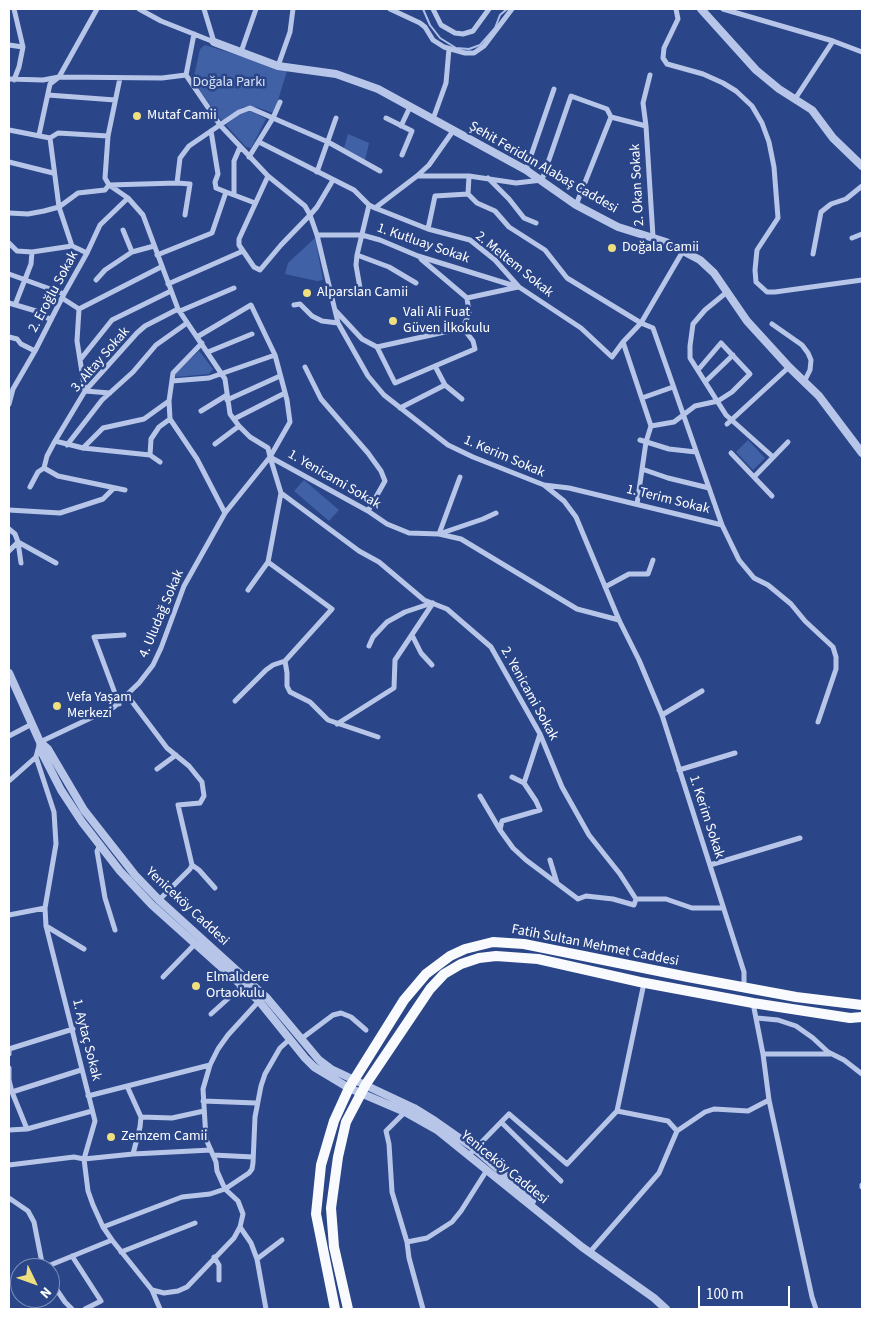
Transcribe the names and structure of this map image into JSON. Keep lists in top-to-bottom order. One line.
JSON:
{"streets":{"main road":["Fatih Sultan Mehmet Caddesi"],"street":["Şehit Feridun Alabaş Caddesi","2. Okan Sokak","1. Kutluay Sokak","2. Meltem Sokak","2. Eroğlu Sokak","3. Altay Sokak","1. Kerim Sokak","1. Yenicami Sokak","1. Terim Sokak","4. Uludağ Sokak","2. Yenicami Sokak","Yeniceköy Caddesi","1. Aytaç Sokak"]},"crossings":[["Şehit Feridun Alabaş Caddesi","2. Okan Sokak"],["1. Kutluay Sokak","2. Meltem Sokak"],["1. Kutluay Sokak","1. Kerim Sokak"],["2. Eroğlu Sokak","1. Yenicami Sokak"],["3. Altay Sokak","1. Yenicami Sokak"],["1. Kerim Sokak","1. Yenicami Sokak"],["1. Kerim Sokak","1. Terim Sokak"],["1. Kerim Sokak","Fatih Sultan Mehmet Caddesi"],["1. Yenicami Sokak","4. Uludağ Sokak"],["4. Uludağ Sokak","Yeniceköy Caddesi"],["Yeniceköy Caddesi","Fatih Sultan Mehmet Caddesi"]],"parks":["Doğala Parkı"],"places":["Mutaf Camii","Doğala Camii","Alparslan Camii","Vali Ali Fuat Güven İlkokulu","Vefa Yaşam Merkezi","Elmalıdere Ortaokulu","Zemzem Camii"],"scale_bar":"100 m","north":"bottom right"}
